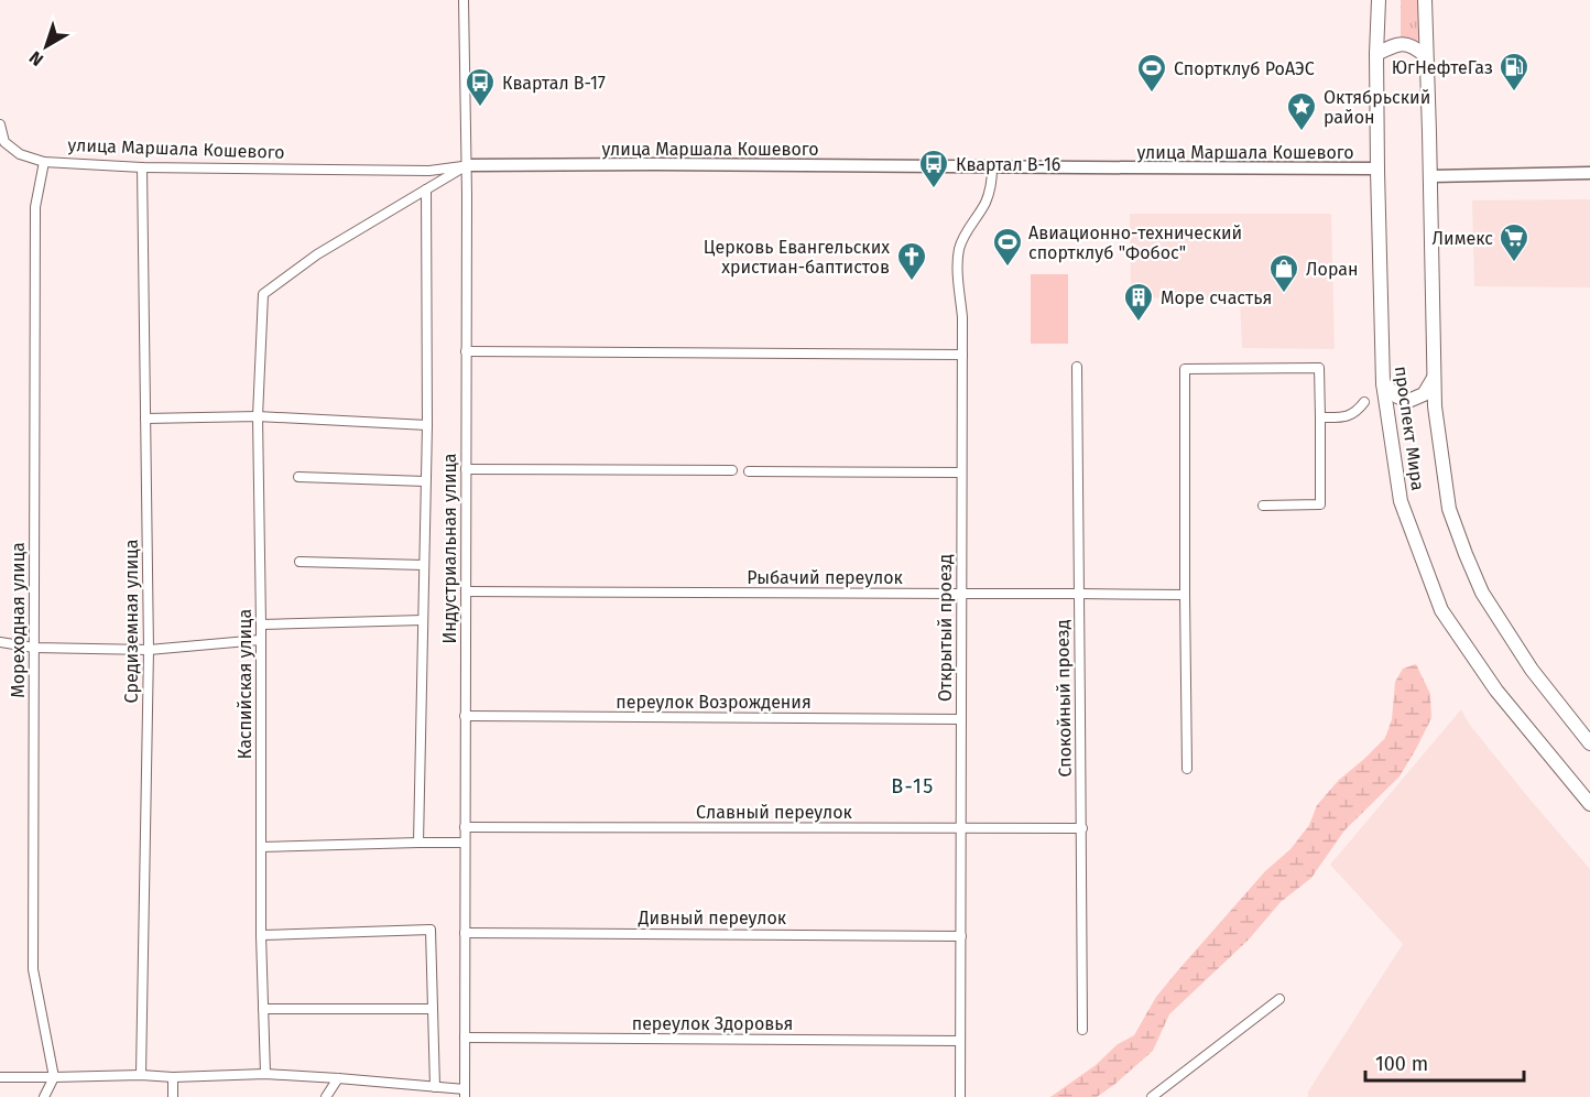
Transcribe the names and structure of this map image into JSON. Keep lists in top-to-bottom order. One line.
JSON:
{"streets":{"main road":["проспект Мира"],"street":["улица Маршала Кошевого","Индустриальная улица","Рыбачий переулок","Мореходная улица","Средиземная улица","Открытый проезд","Каспийская улица","Спокойный проезд","переулок Возрождения","Славный переулок","Дивный переулок","переулок Здоровья"]},"crossings":[["улица Маршала Кошевого","проспект Мира"],["улица Маршала Кошевого","Индустриальная улица"],["улица Маршала Кошевого","Мореходная улица"],["улица Маршала Кошевого","Средиземная улица"],["улица Маршала Кошевого","Открытый проезд"],["Индустриальная улица","Рыбачий переулок"],["Индустриальная улица","переулок Возрождения"],["Индустриальная улица","Славный переулок"],["Индустриальная улица","Дивный переулок"],["Индустриальная улица","переулок Здоровья"],["Рыбачий переулок","Открытый проезд"],["Рыбачий переулок","Спокойный проезд"],["Открытый проезд","переулок Возрождения"],["Открытый проезд","Славный переулок"],["Открытый проезд","Дивный переулок"],["Открытый проезд","переулок Здоровья"],["Спокойный проезд","Славный переулок"]],"districts":["В-15"],"places":{"fuel station":["ЮгНефтеГаз"],"sports":["Спортклуб РоАЭС","Авиационно-технический спортклуб \"Фобос\""],"bus stop":["Квартал В-17","Квартал В-16"],"place":["Октябрьский район"],"supermarket":["Лимекс"],"church":["Церковь Евангельских христиан-баптистов"],"shop":["Лоран"],"building":["Море счастья"]},"scale_bar":"100 m","north":"bottom left"}
